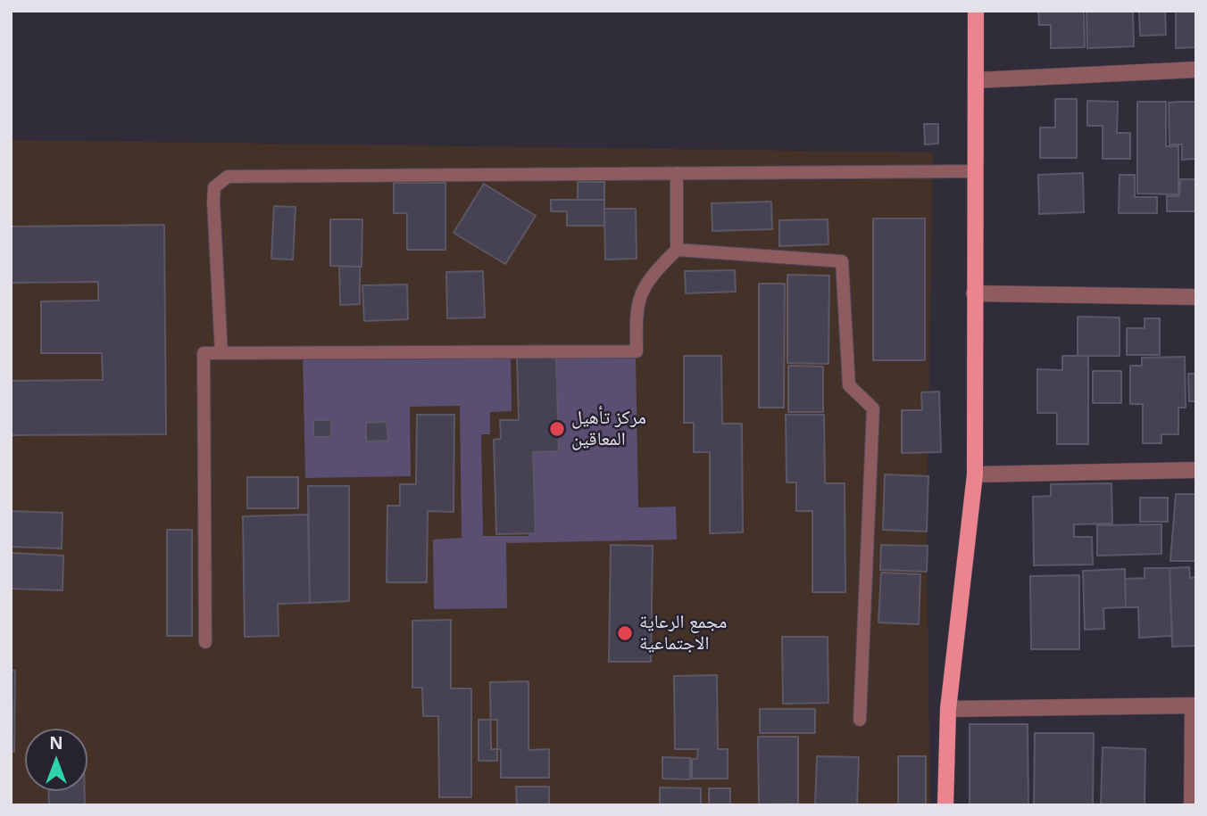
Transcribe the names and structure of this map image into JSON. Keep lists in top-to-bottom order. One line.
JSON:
{"places":["مركز تأهيل المعاقين","مجمع الرعاية الاجتماعية"],"north":"top"}
